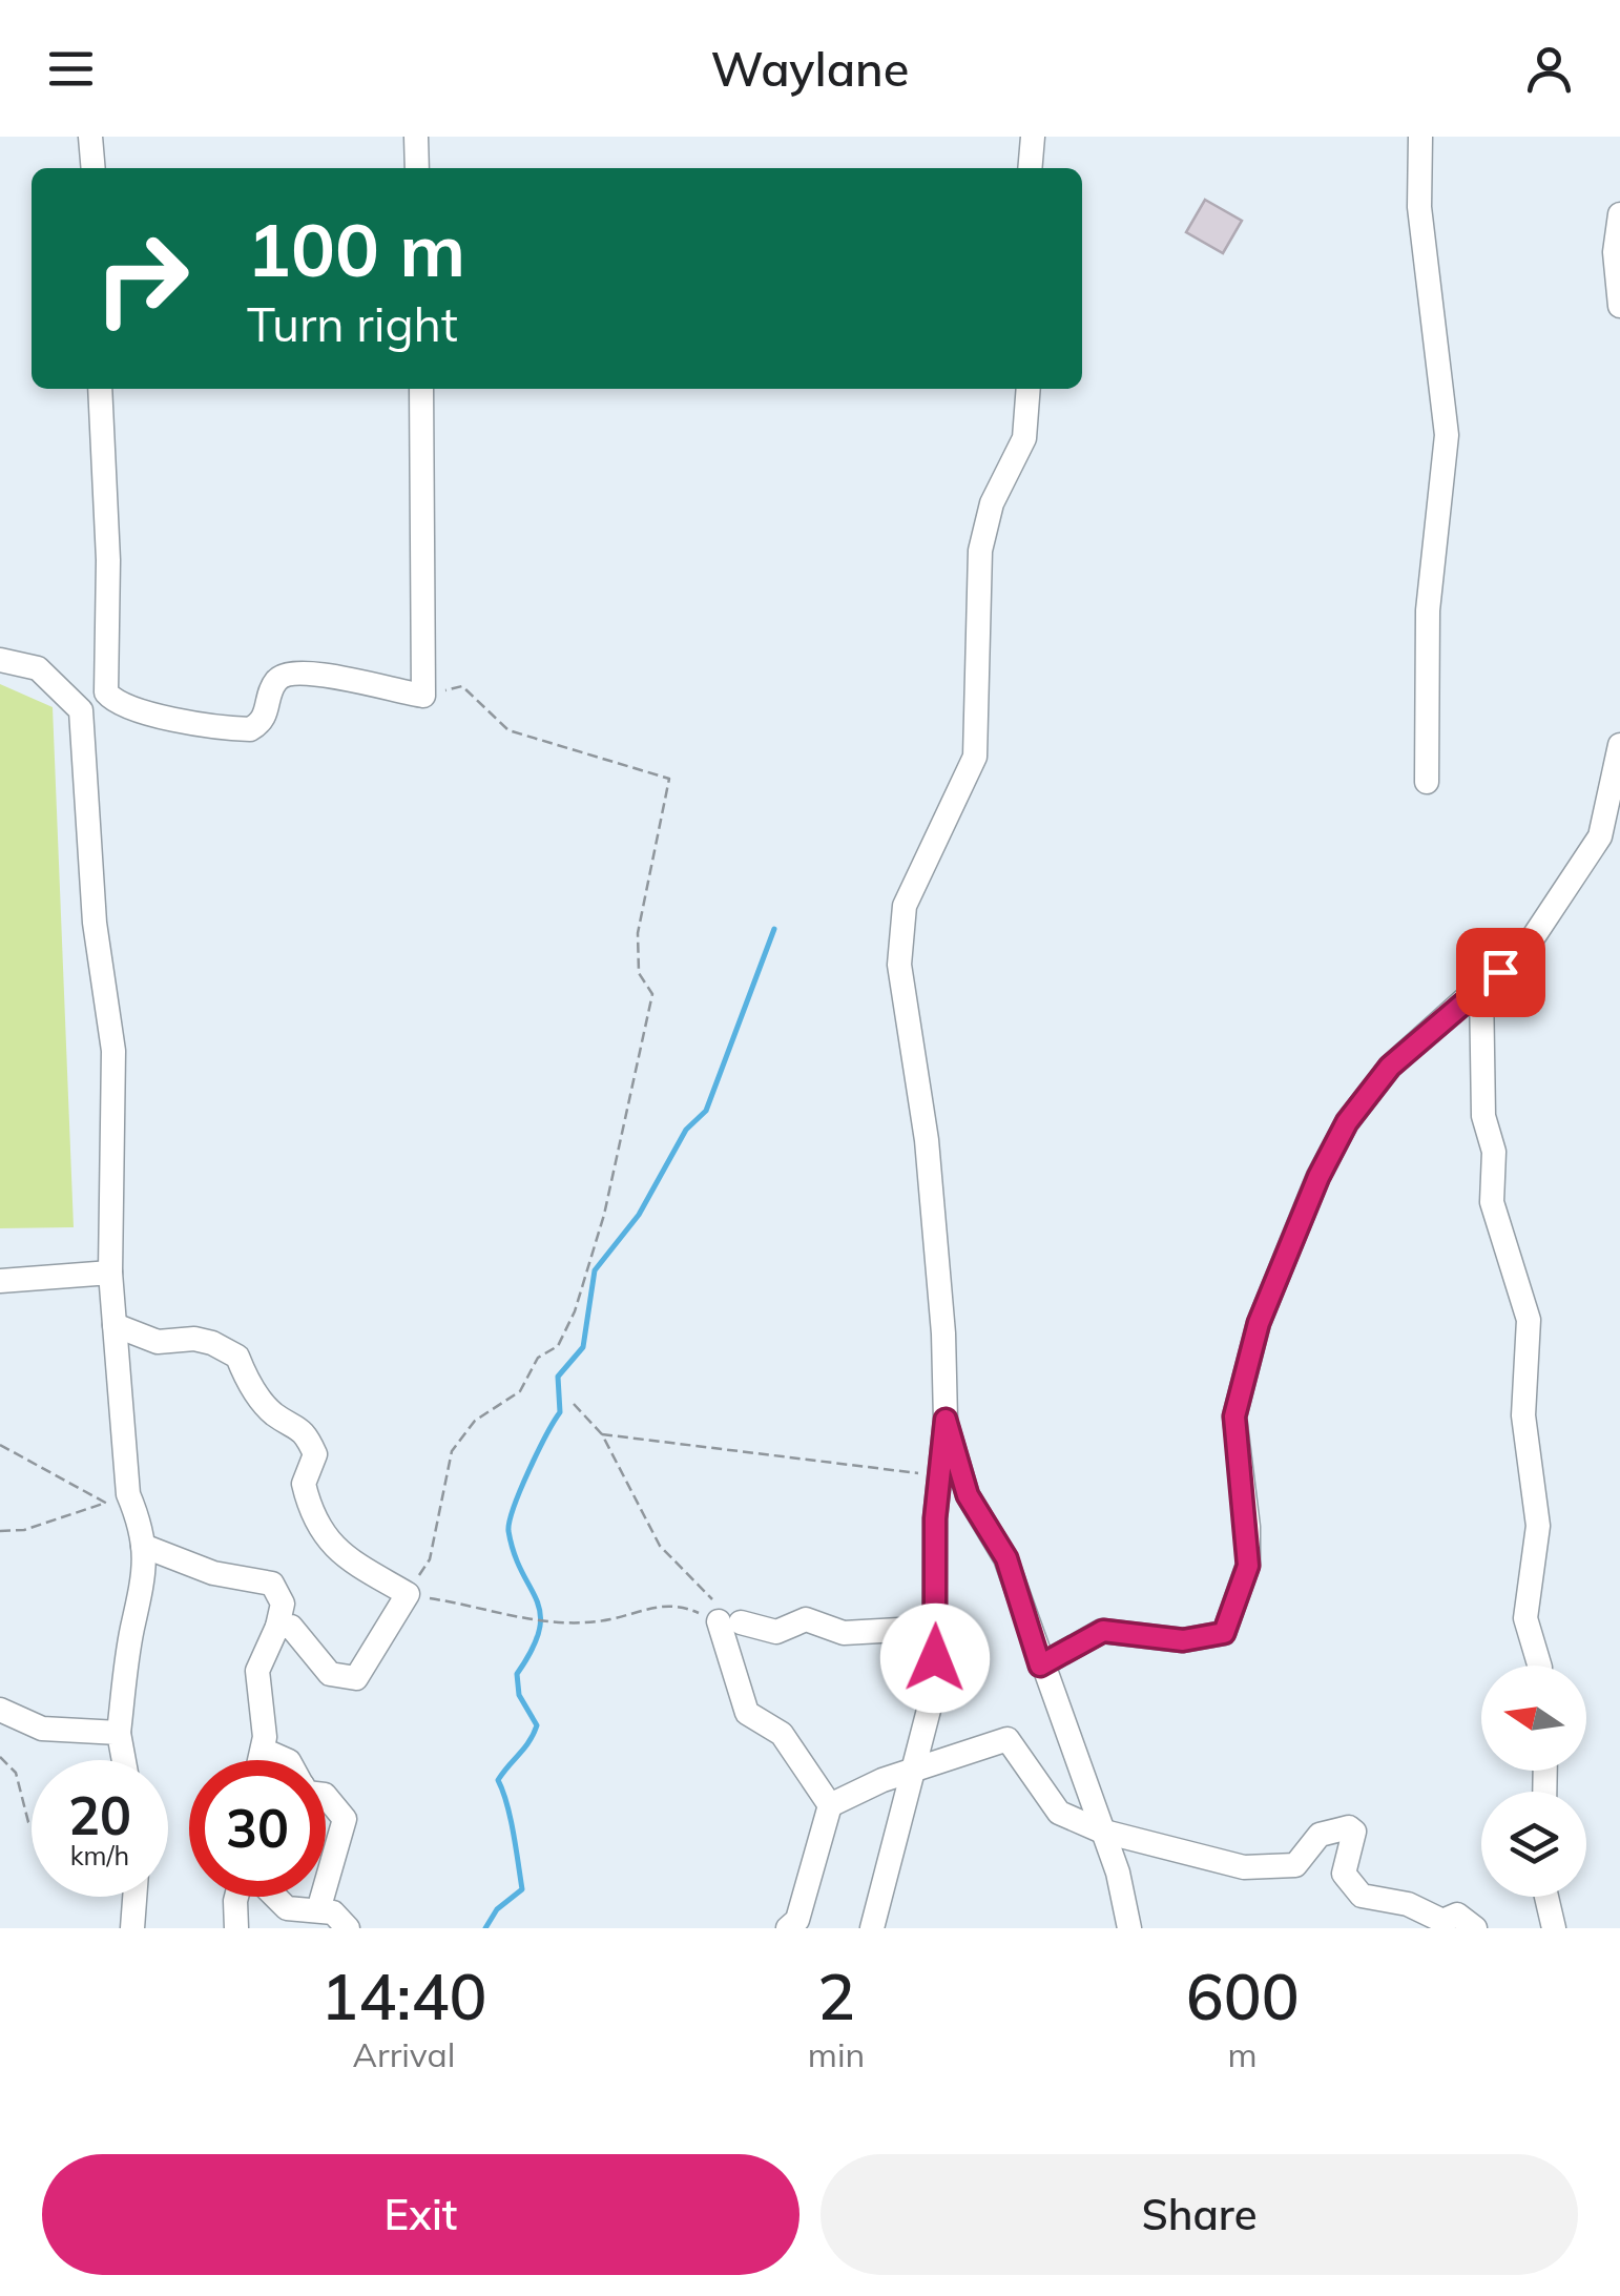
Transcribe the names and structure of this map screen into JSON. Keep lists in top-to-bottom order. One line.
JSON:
{"north":"left","page":{"header":"Waylane","turn":["100 m","Turn right"],"speed":"20 km/h","limit":"30","eta":["14:40","Arrival","2","min","600","m"],"buttons":["Exit","Share"]}}
